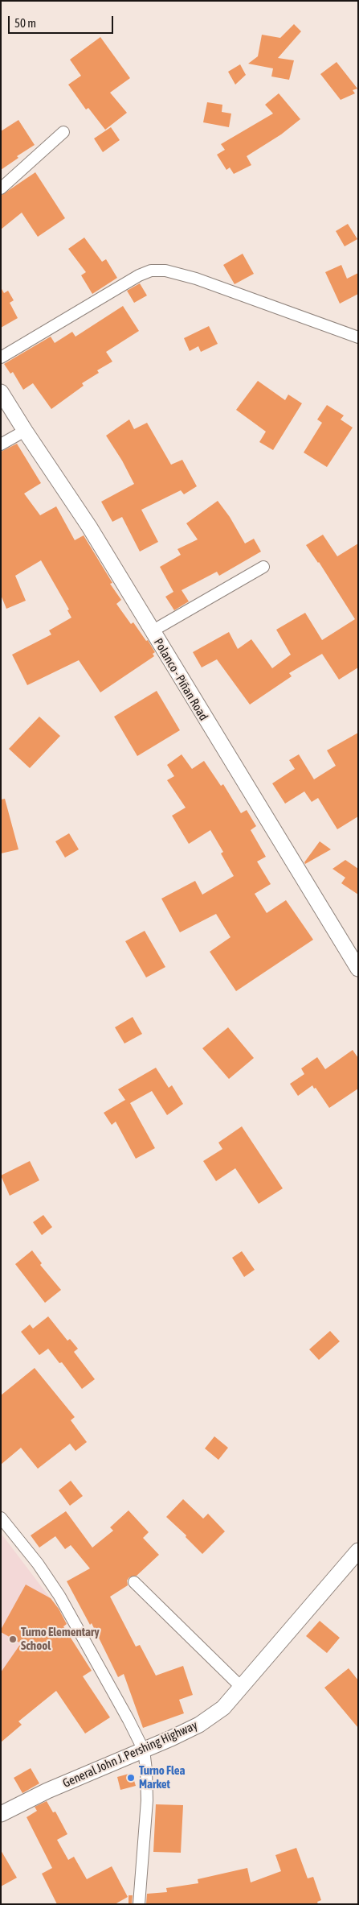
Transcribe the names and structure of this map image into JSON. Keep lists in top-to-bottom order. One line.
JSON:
{"streets":{"main road":["Polanco - Piñan Road","General John J. Pershing Highway"]},"places":["Turno Elementary School","Turno Flea Market"],"scale_bar":"50 m"}
